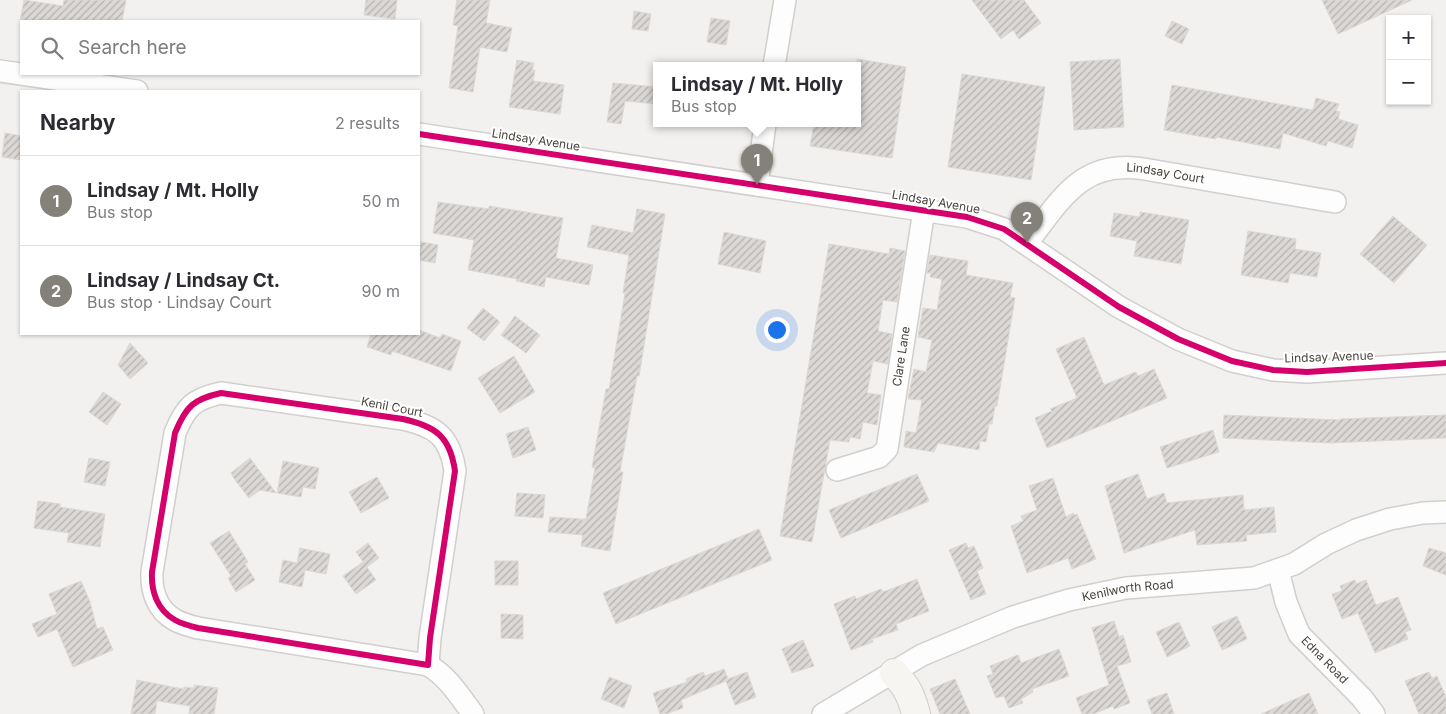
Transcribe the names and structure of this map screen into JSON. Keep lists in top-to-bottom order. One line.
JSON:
{"streets":{"street":["Lindsay Avenue","Lindsay Court","Clare Lane","Kenil Court","Kenilworth Road","Edna Road"]},"crossings":[["Lindsay Avenue","Lindsay Court"],["Lindsay Avenue","Clare Lane"],["Kenilworth Road","Edna Road"]],"page":{"map_buttons":["+","−"],"search":"Search here","popup":["Lindsay / Mt. Holly","Bus stop"],"heading":["Nearby","2 results"],"pins":["1","2"],"list":[{"mark":"1","name":"Lindsay / Mt. Holly","note":"Bus stop","value":"50 m"},{"mark":"2","name":"Lindsay / Lindsay Ct.","note":"Bus stop · Lindsay Court","value":"90 m"}]}}
